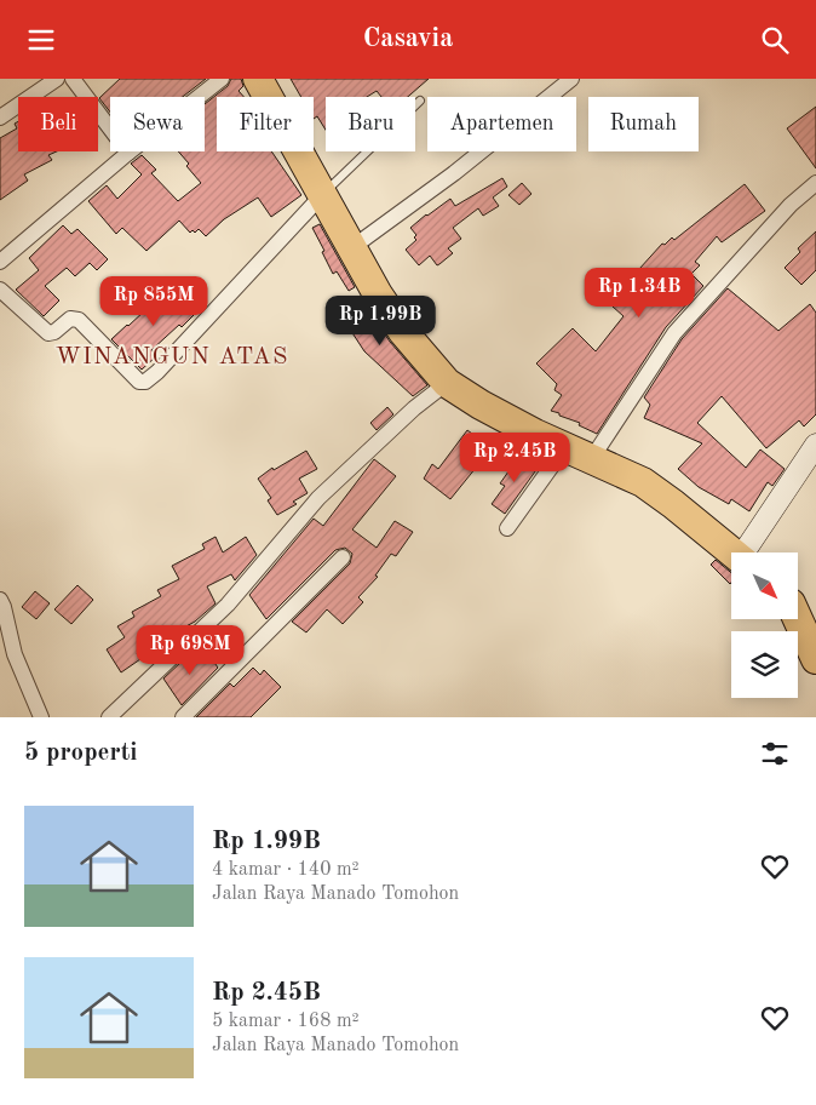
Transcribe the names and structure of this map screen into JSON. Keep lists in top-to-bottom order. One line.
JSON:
{"districts":["WINANGUN ATAS"],"north":"bottom right","page":{"header":"Casavia","chip":["Beli","Sewa","Filter","Baru","Apartemen","Rumah"],"price":["Rp 1.34B","Rp 855M","Rp 1.99B","Rp 2.45B","Rp 698M"],"heading":"5 properti","list":[{"name":"Rp 1.99B","note":"4 kamar · 140 m² · Jalan Raya Manado Tomohon"},{"name":"Rp 2.45B","note":"5 kamar · 168 m² · Jalan Raya Manado Tomohon"}]}}
